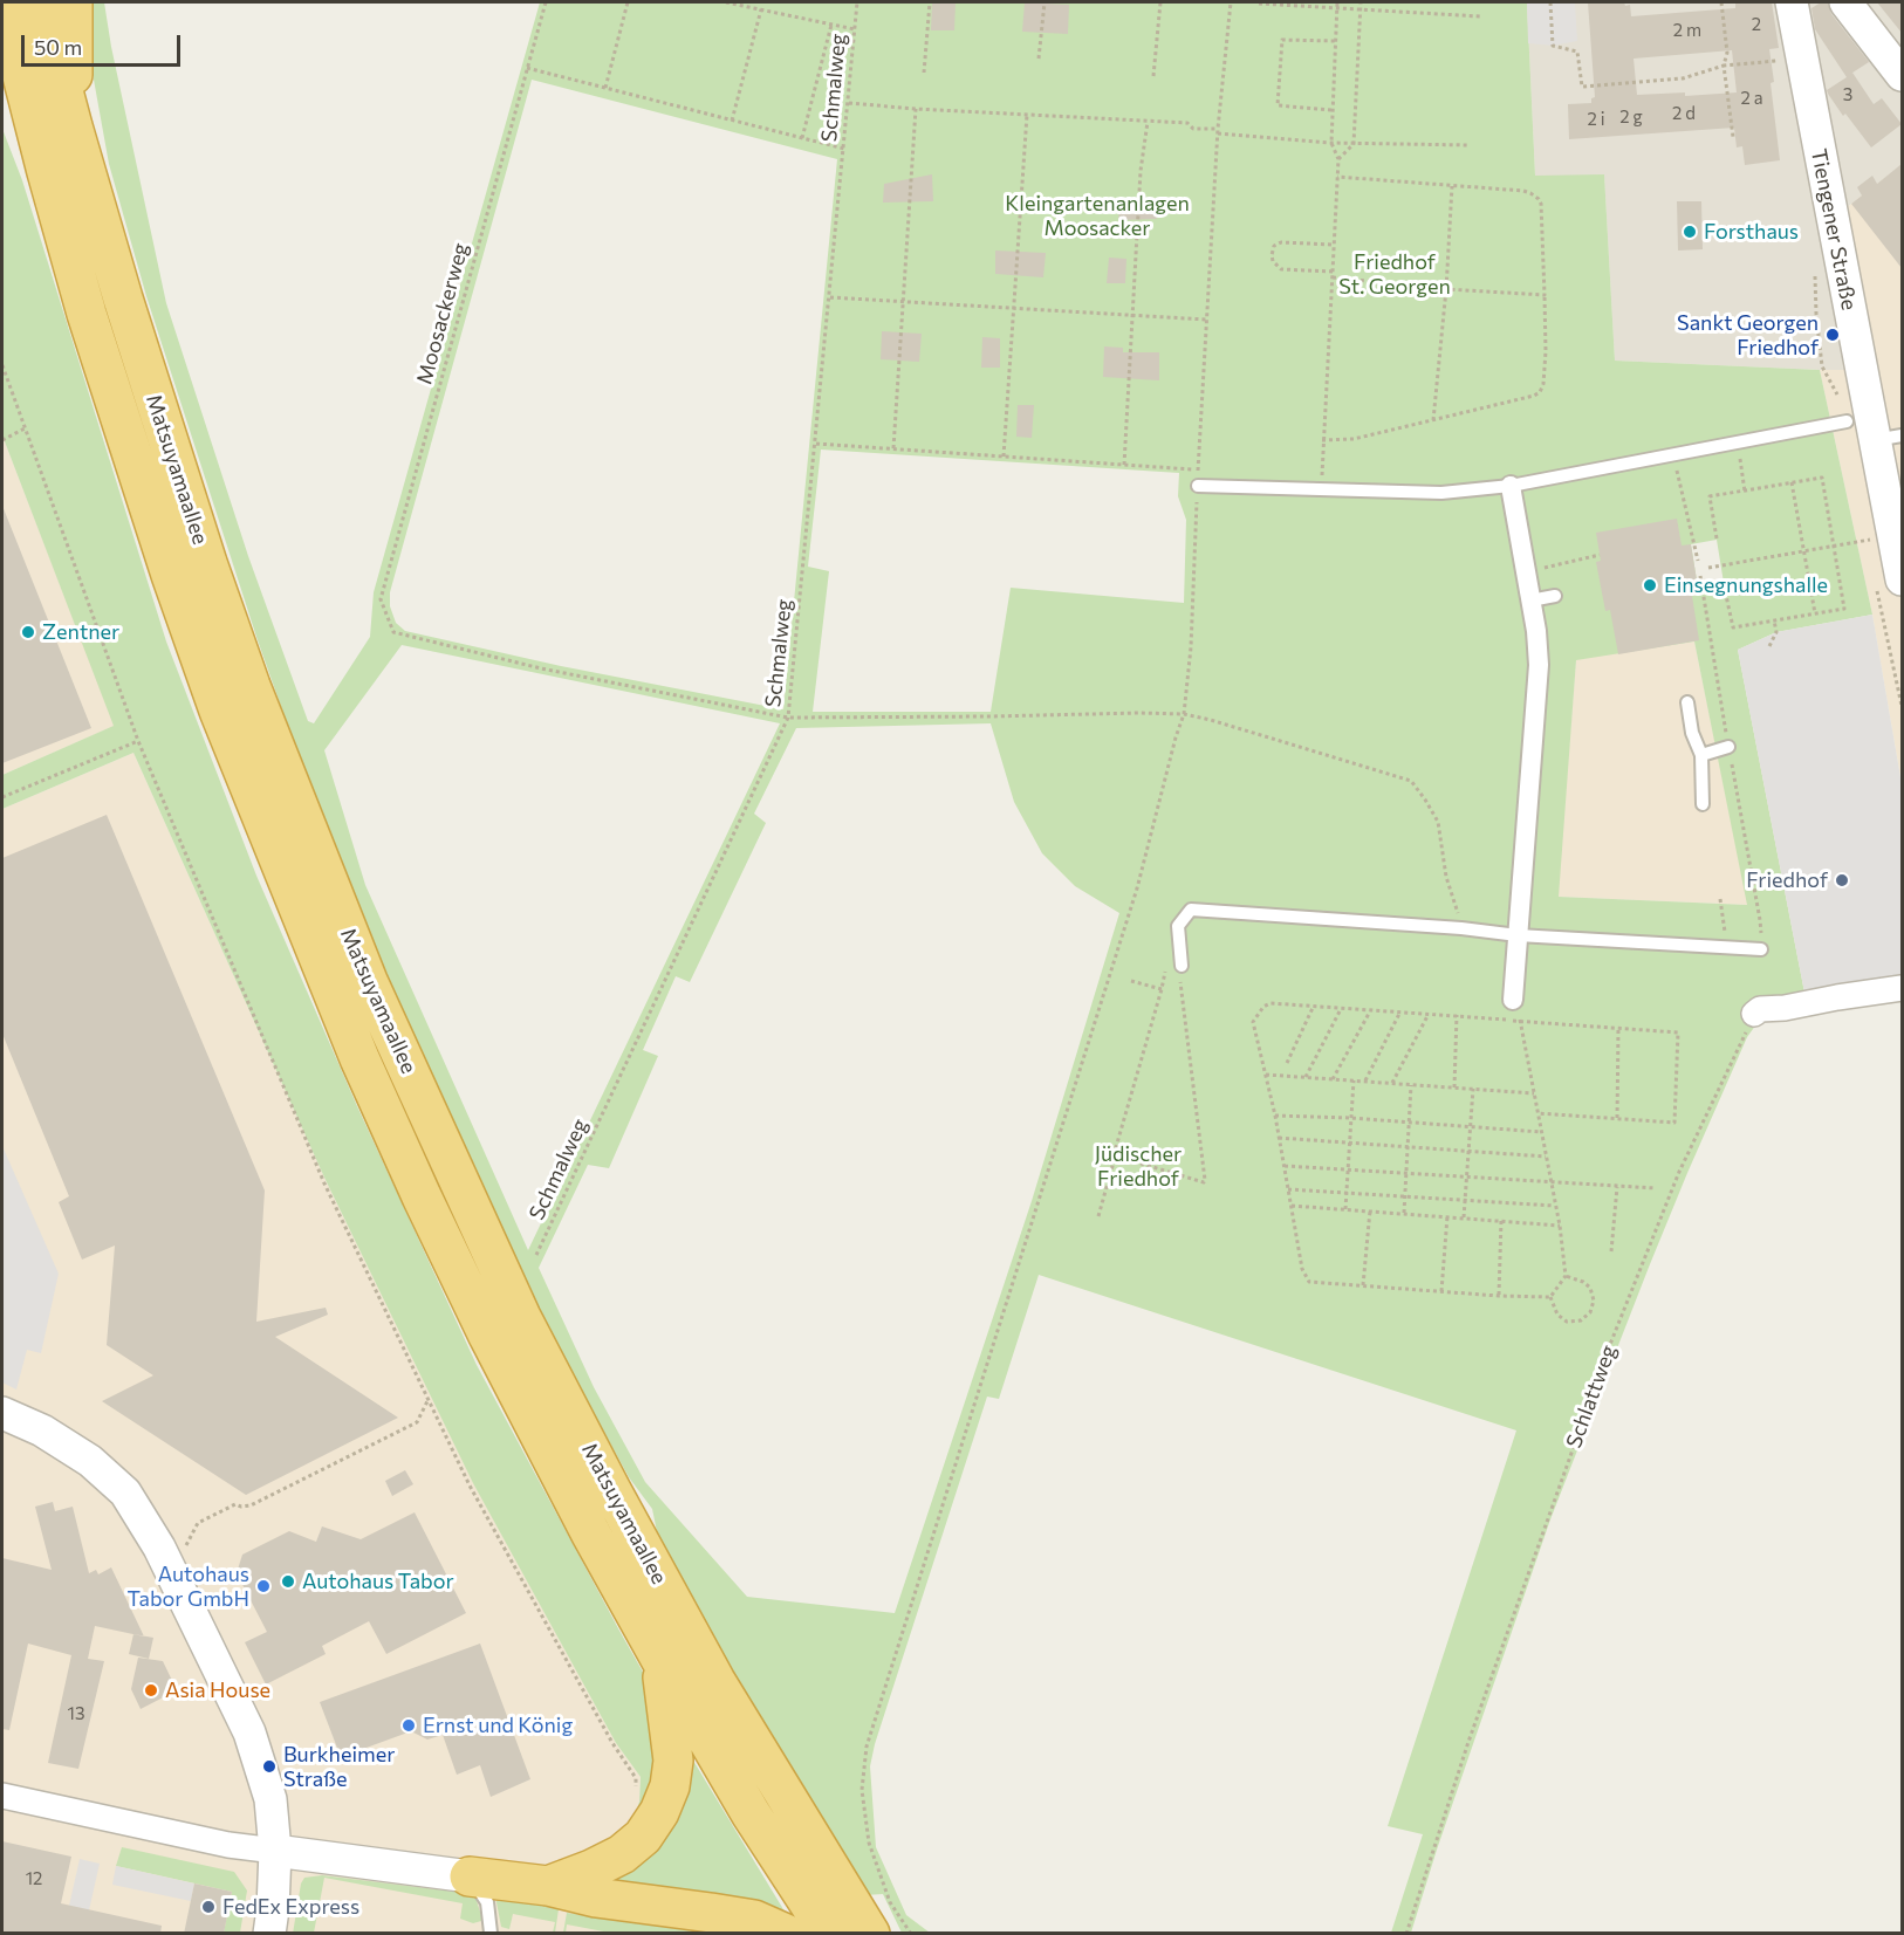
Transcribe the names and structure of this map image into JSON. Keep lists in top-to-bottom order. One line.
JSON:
{"streets":{"highway":["Matsuyamaallee"],"street":["Tiengener Straße"],"path":["Schmalweg","Moosackerweg","Schlattweg"]},"crossings":[["Schmalweg","Moosackerweg"]],"parks":["Kleingartenanlagen Moosacker","Friedhof St. Georgen","Jüdischer Friedhof"],"places":["Forsthaus","Sankt Georgen Friedhof","Einsegnungshalle","Zentner","Friedhof","Autohaus Tabor","Autohaus Tabor GmbH","Asia House","Ernst und König","Burkheimer Straße","FedEx Express"],"house_numbers":["2","2 m","3","2 a","2 d","2 g","2 i","13","12"],"scale_bar":"50 m"}
